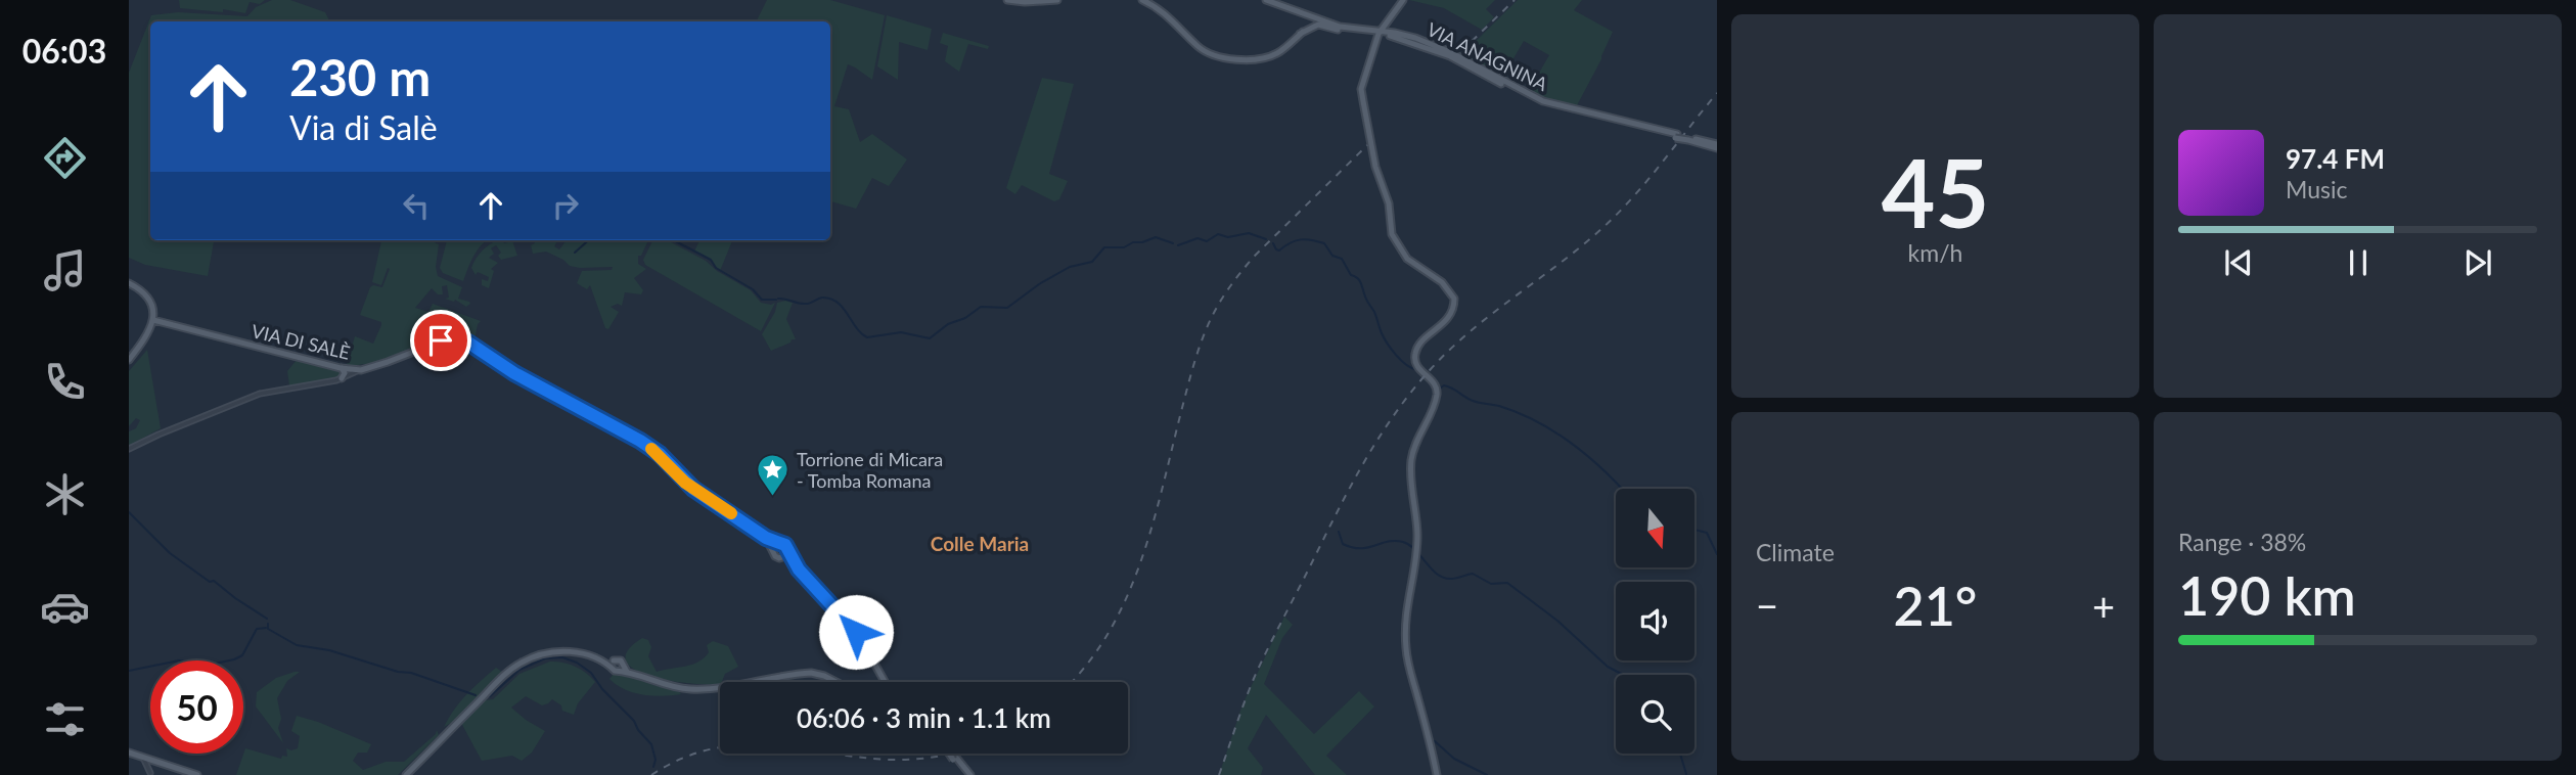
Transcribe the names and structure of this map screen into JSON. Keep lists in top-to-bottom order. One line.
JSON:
{"streets":{"main road":["VIA ANAGNINA","VIA DI SALÈ"]},"districts":["Colle Maria"],"places":{"place":["Torrione di Micara - Tomba Romana"]},"north":"bottom","page":{"tabs":"06:03","tile":[["45","km/h"],"Climate",["Range · 38%","190 km"]],"turn":["230 m","Via di Salè"],"song":["97.4 FM","Music"],"heat":["−","21°","+"],"limit":"50","trip":"06:06 · 3 min · 1.1 km"}}
